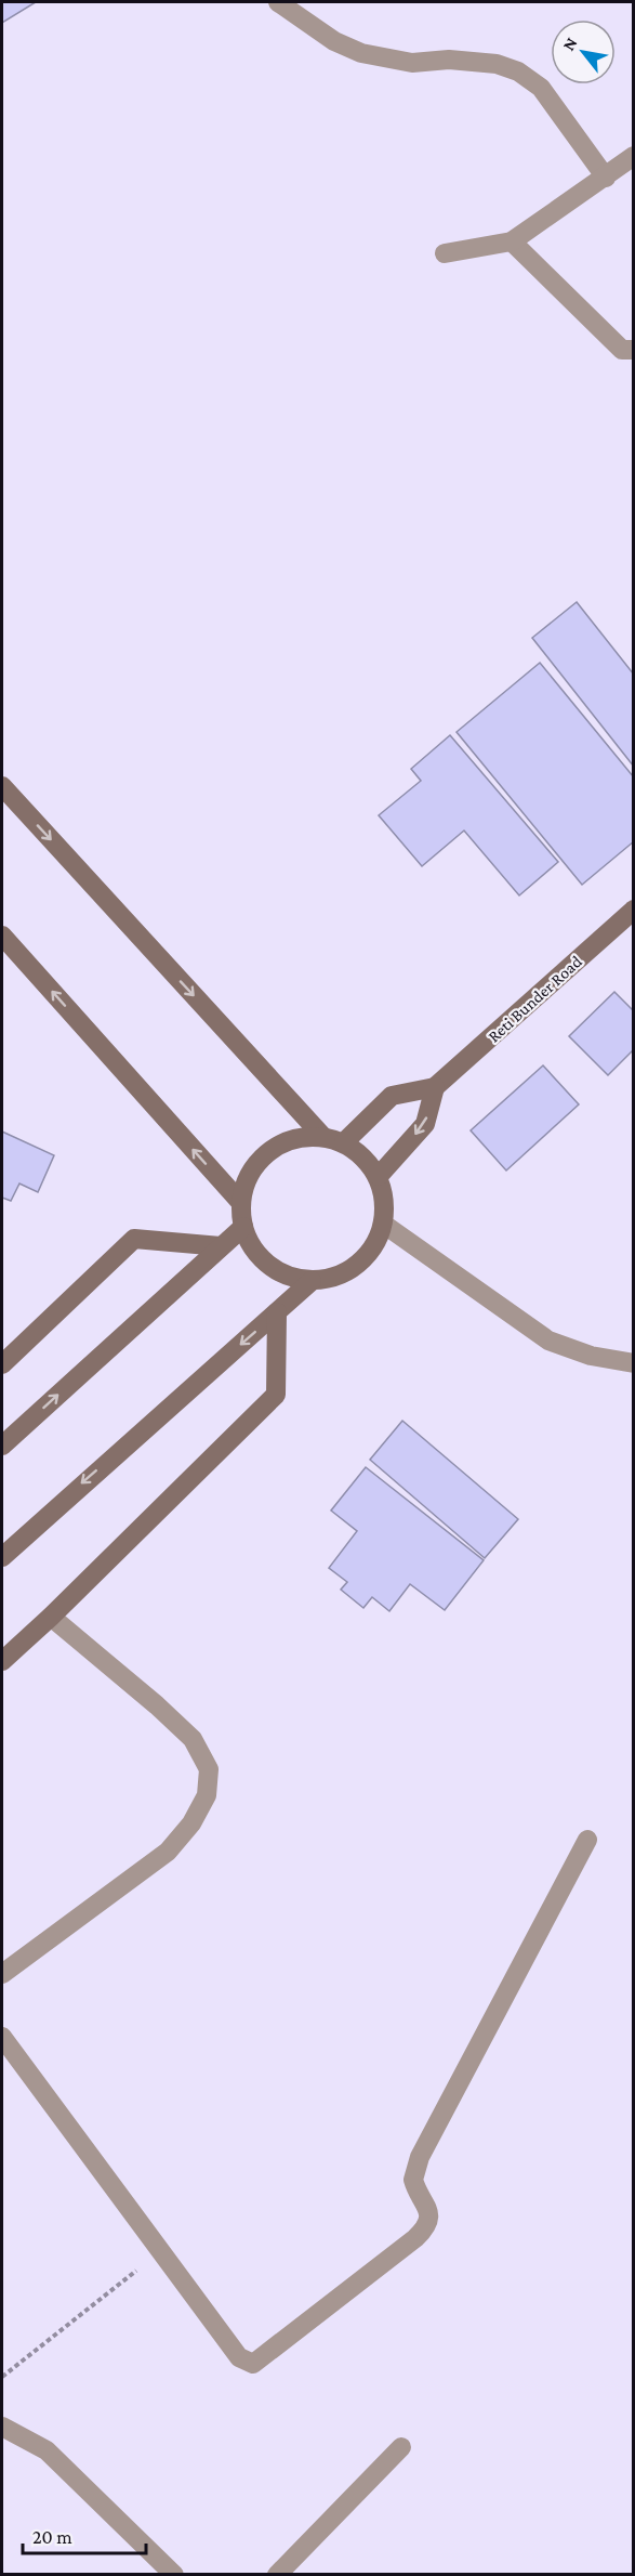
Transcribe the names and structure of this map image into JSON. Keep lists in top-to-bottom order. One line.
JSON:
{"streets":{"main road":["Reti Bunder Road"]},"scale_bar":"20 m","north":"top left"}
